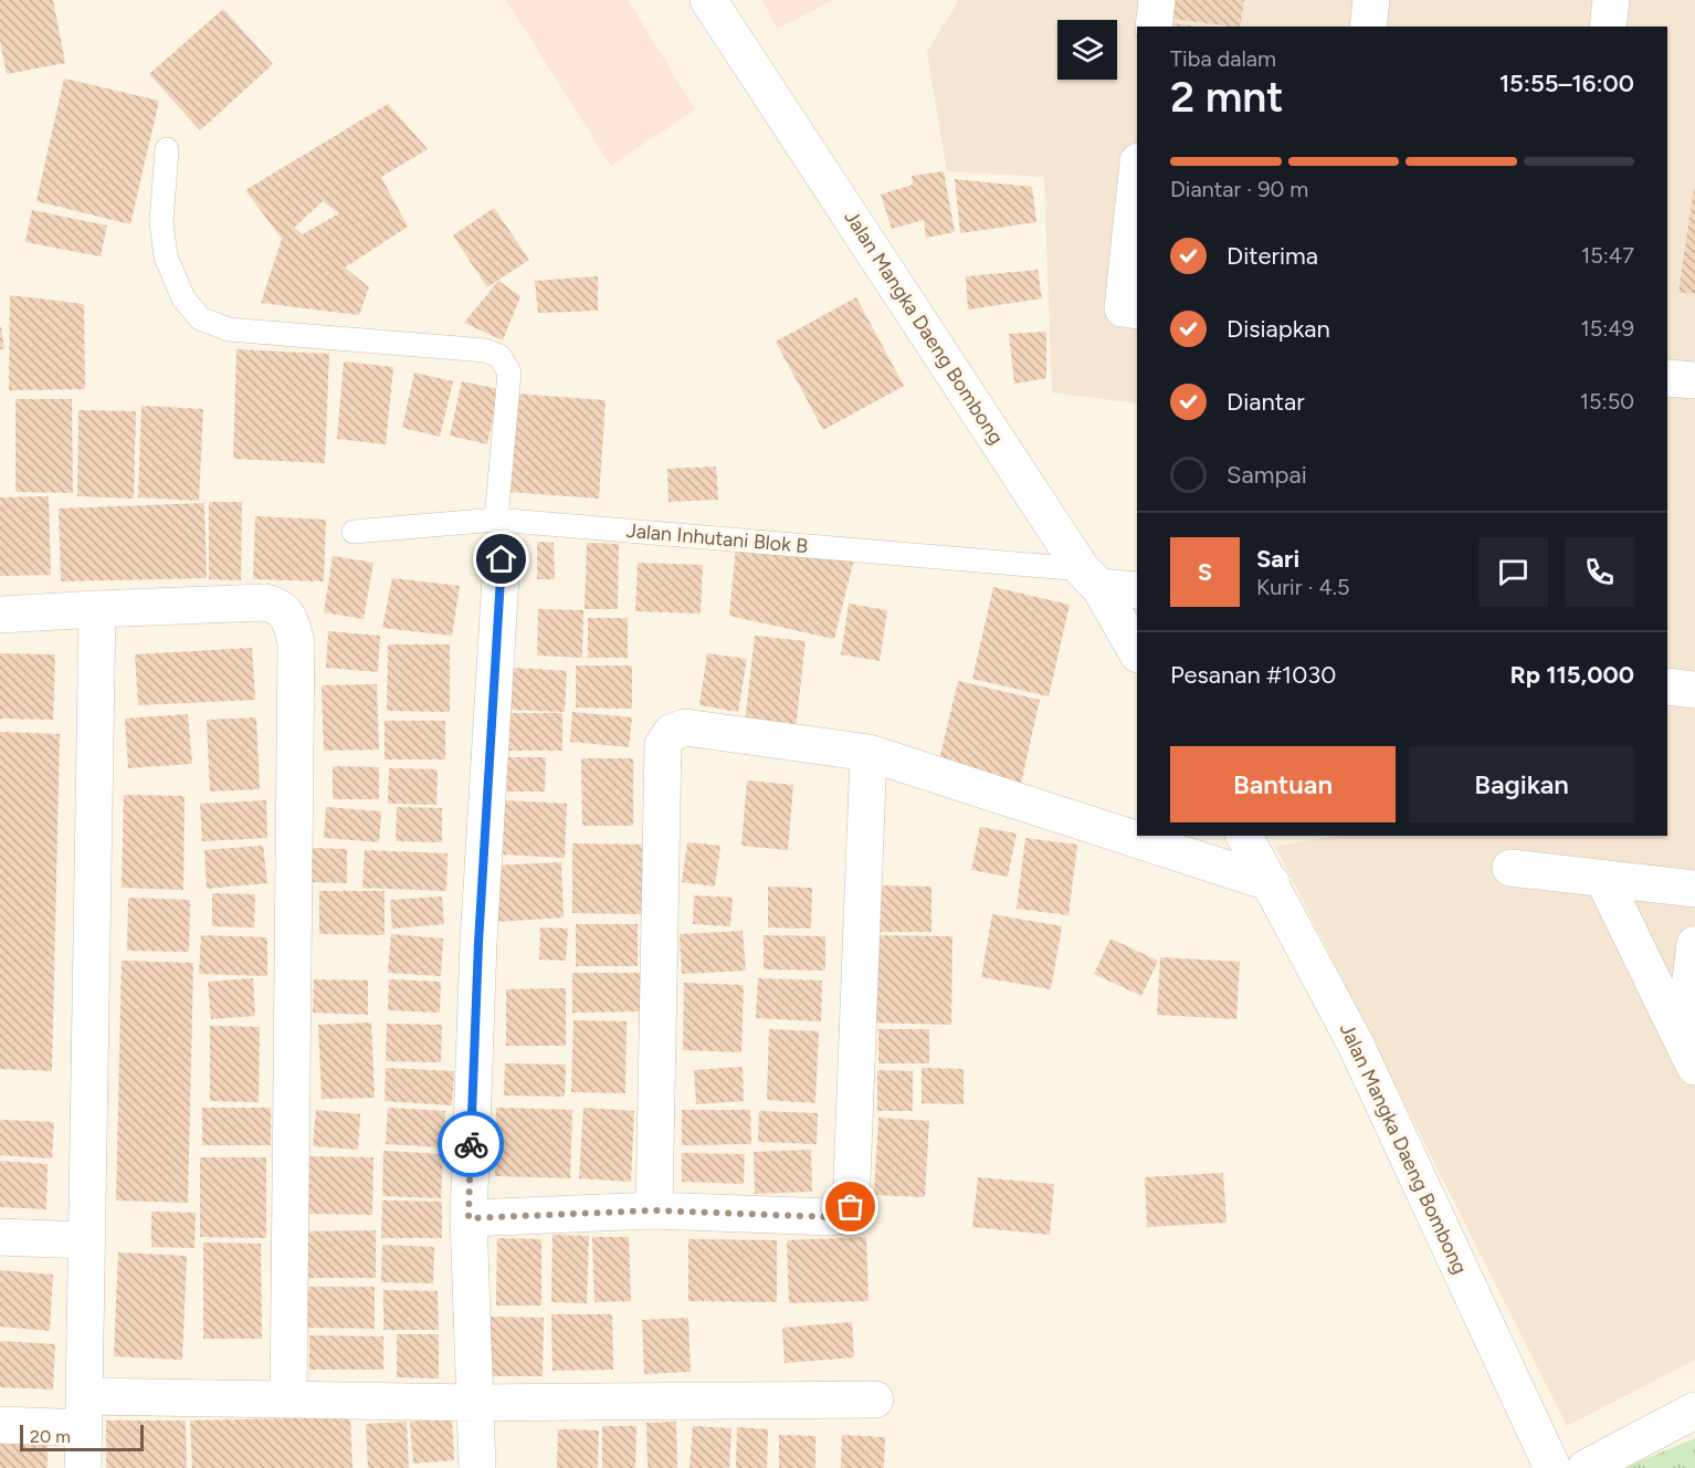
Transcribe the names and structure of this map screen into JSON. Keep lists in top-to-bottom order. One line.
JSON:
{"streets":{"street":["Jalan Mangka Daeng Bombong"],"lane":["Jalan Inhutani Blok B"]},"crossings":[["Jalan Mangka Daeng Bombong","Jalan Inhutani Blok B"]],"scale_bar":"20 m","page":{"heading":["2 mnt","Tiba dalam","15:55–16:00"],"panel":["Sari","Kurir · 4.5","Pesanan #1030","Rp 115,000"],"bar":"Diantar · 90 m","list":[["Diterima","15:47"],["Disiapkan","15:49"],["Diantar","15:50"],"Sampai"],"round":"S","buttons":["Bantuan","Bagikan"],"scale":"20 m"}}
